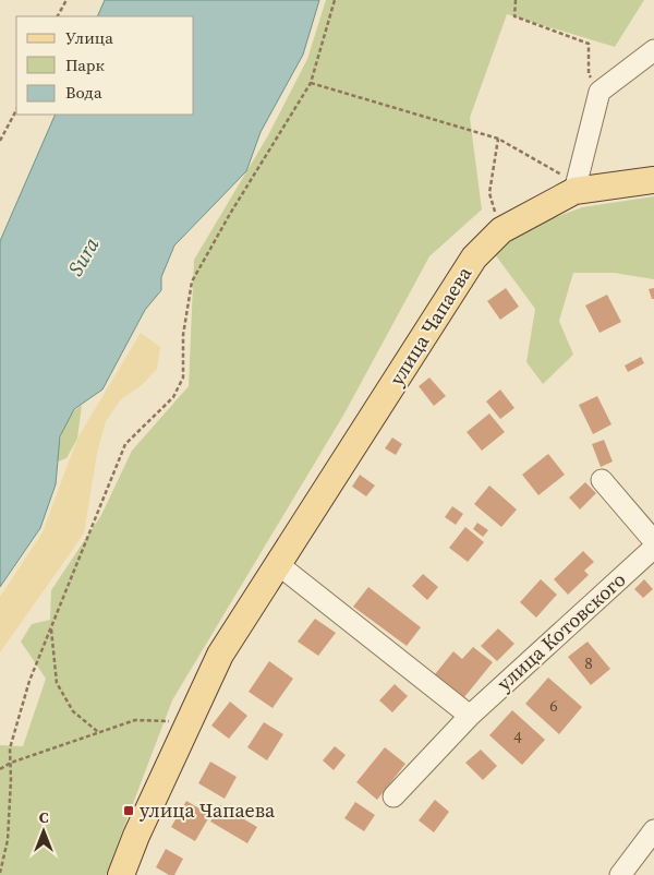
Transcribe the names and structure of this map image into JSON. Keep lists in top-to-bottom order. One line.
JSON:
{"streets":{"main road":["улица Чапаева"],"street":["улица Котовского"]},"water":["Sura"],"places":{"transit":["улица Чапаева"]},"house_numbers":["8","6","4"],"legend":["Улица","Парк","Вода"],"north":"top"}
